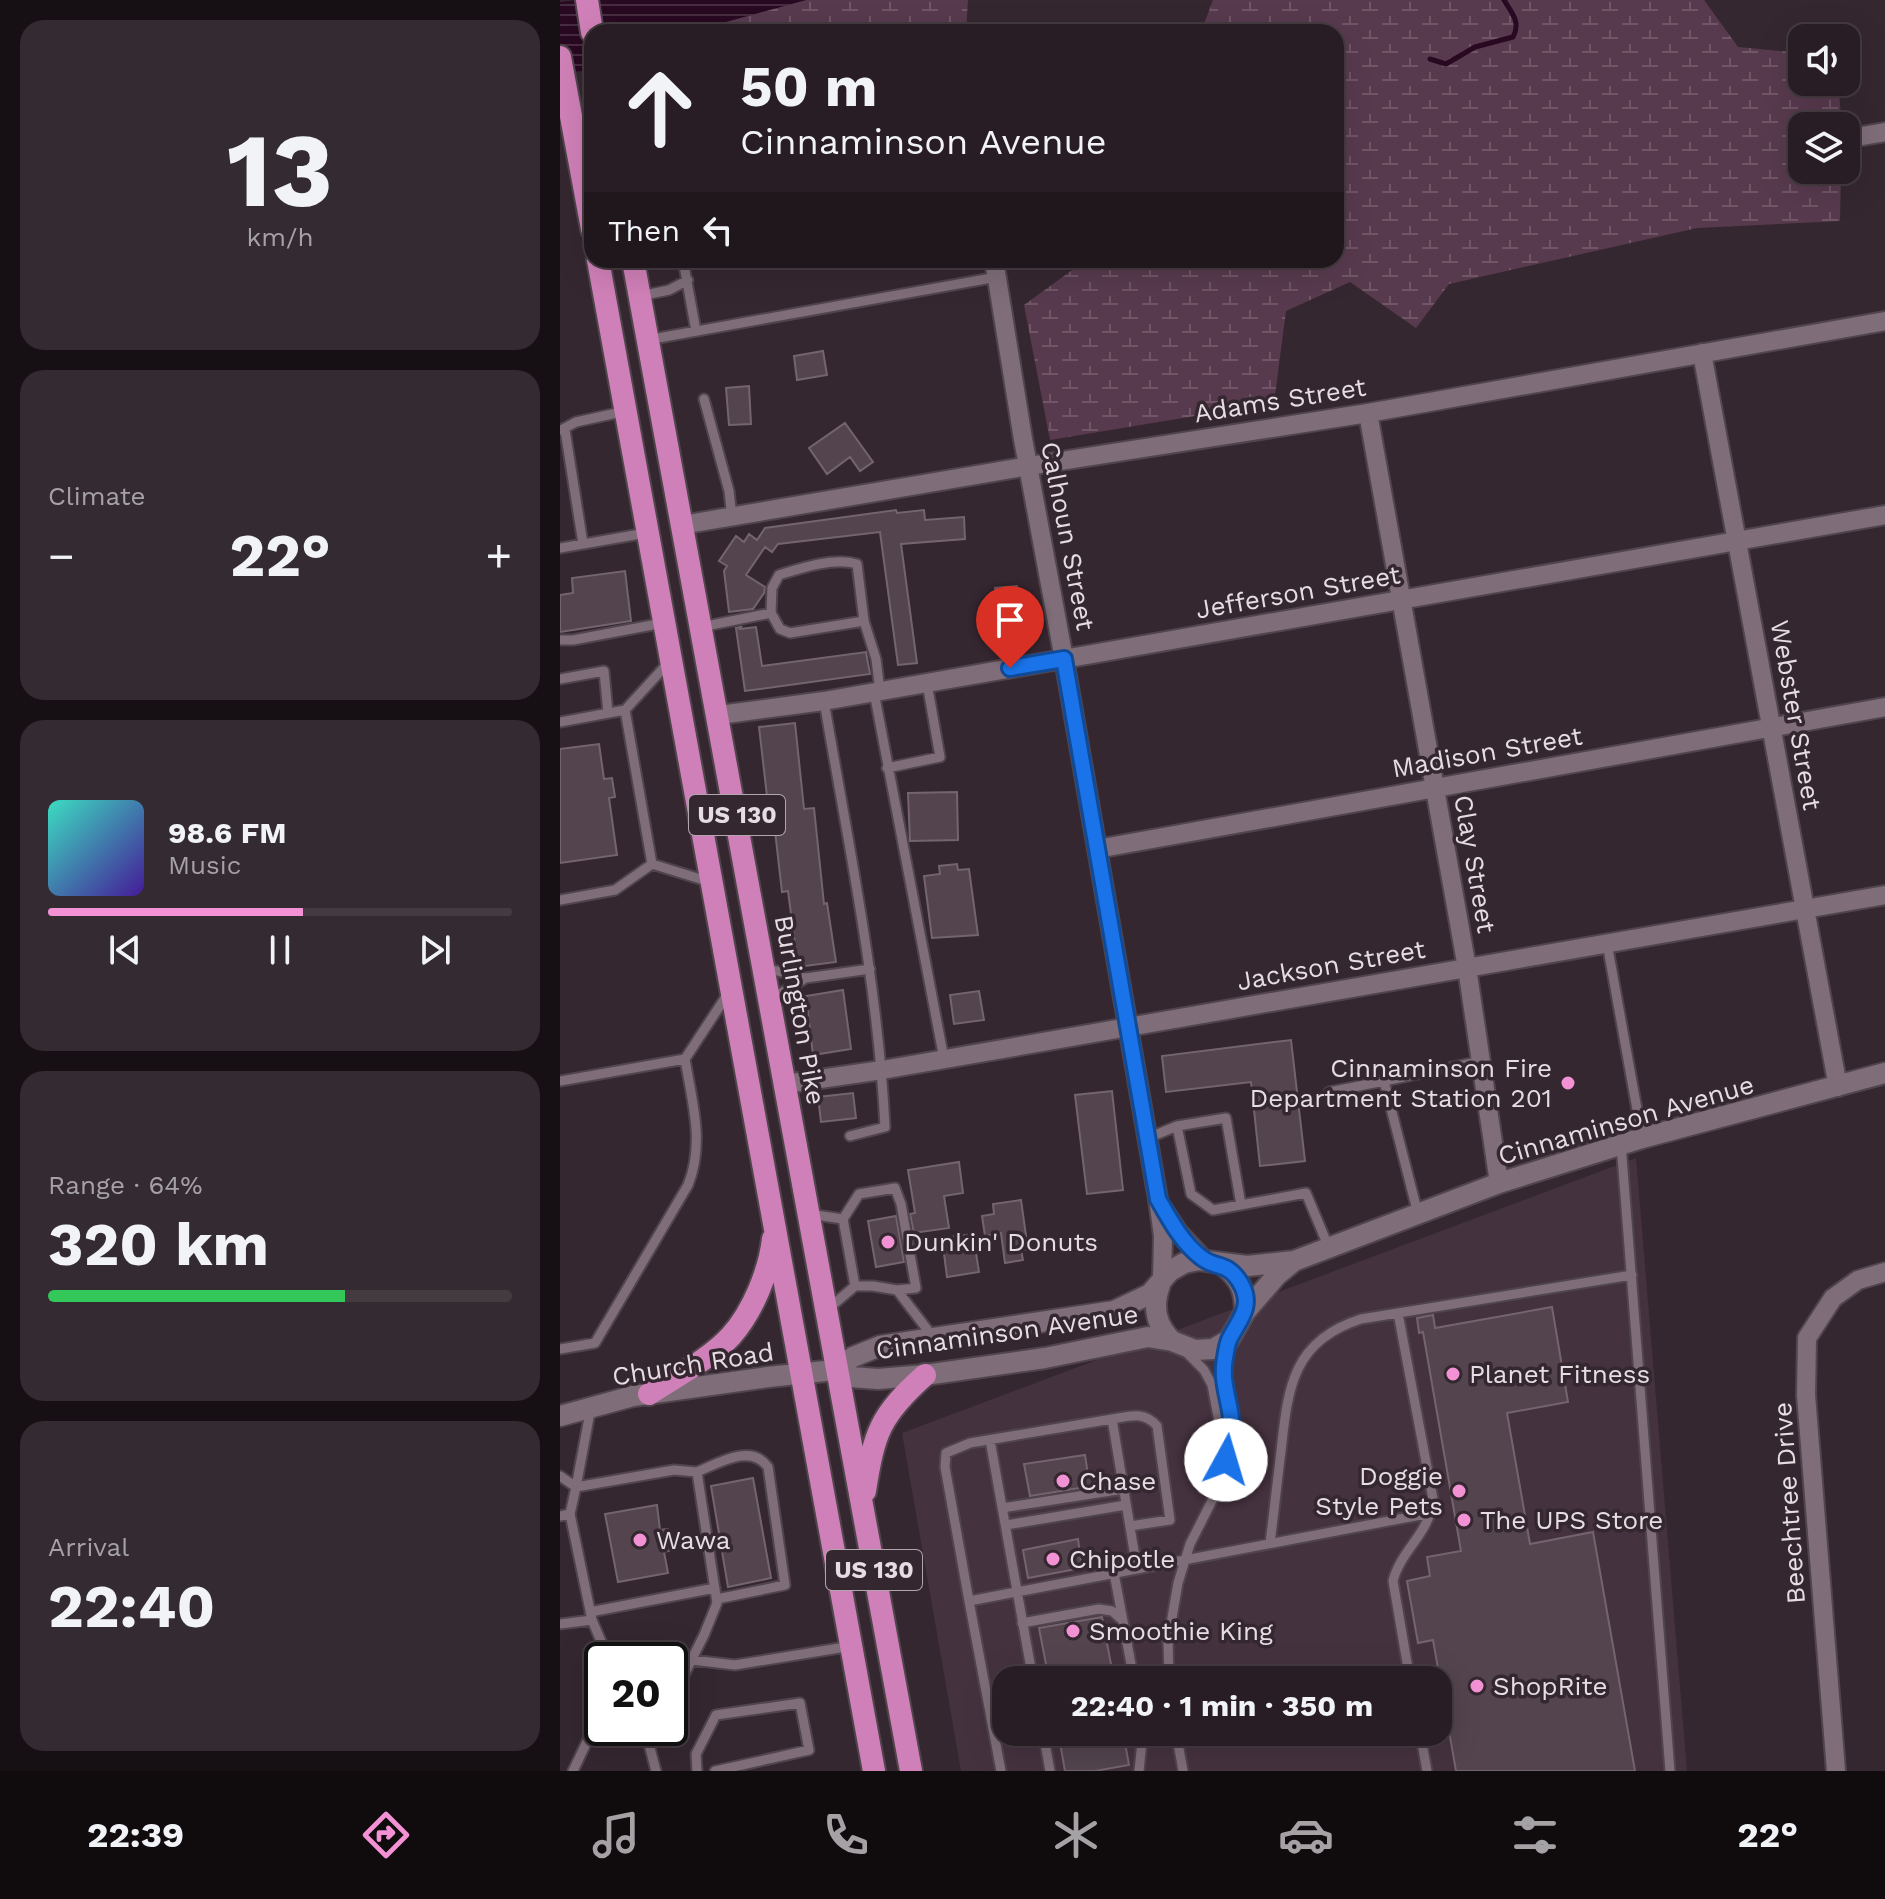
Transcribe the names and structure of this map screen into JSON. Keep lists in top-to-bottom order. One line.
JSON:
{"streets":{"highway":["US 130","Burlington Pike"],"main road":["Calhoun Street","Cinnaminson Avenue","Church Road"],"street":["Adams Street","Jefferson Street","Webster Street","Madison Street","Clay Street","Jackson Street","Beechtree Drive"]},"crossings":[["Adams Street","Calhoun Street"],["Adams Street","Webster Street"],["Adams Street","Clay Street"],["Adams Street","Burlington Pike"],["Calhoun Street","Jefferson Street"],["Calhoun Street","Madison Street"],["Calhoun Street","Jackson Street"],["Calhoun Street","Cinnaminson Avenue"],["Jefferson Street","Webster Street"],["Jefferson Street","Clay Street"],["Jefferson Street","Burlington Pike"],["Webster Street","Madison Street"],["Webster Street","Jackson Street"],["Webster Street","Cinnaminson Avenue"],["Madison Street","Clay Street"],["US 130","Church Road"],["Clay Street","Jackson Street"],["Clay Street","Cinnaminson Avenue"],["Jackson Street","Burlington Pike"],["Burlington Pike","Cinnaminson Avenue"],["Burlington Pike","Church Road"],["Cinnaminson Avenue","Church Road"]],"places":["Cinnaminson Fire Department Station 201","Dunkin' Donuts","Planet Fitness","Chase","Doggie Style Pets","The UPS Store","Wawa","Chipotle","Smoothie King","ShopRite"],"page":{"tile":[["13","km/h"],"Climate",["Range · 64%","320 km"],["Arrival","22:40"]],"turn":["50 m","Cinnaminson Avenue"],"then":"Then","heat":["−","22°","+"],"song":["98.6 FM","Music"],"limit":"20","trip":"22:40 · 1 min · 350 m","tabs":["22:39","22°"]}}
